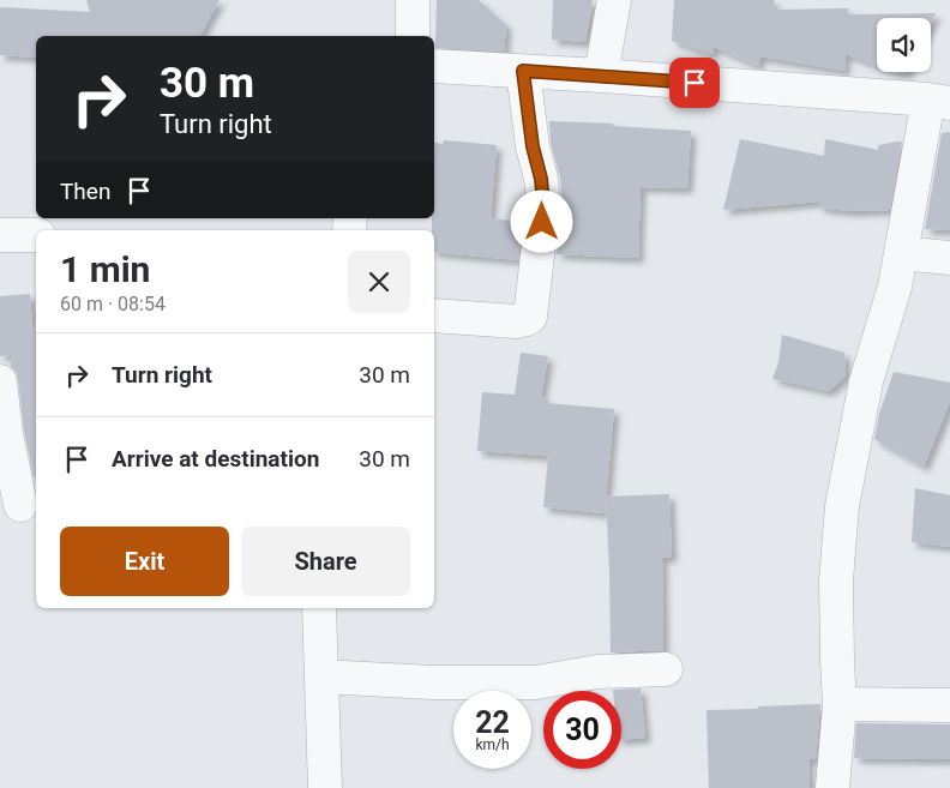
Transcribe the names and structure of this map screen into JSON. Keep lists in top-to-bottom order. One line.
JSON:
{"page":{"turn":["30 m","Turn right"],"then":"Then","heading":["1 min","60 m · 08:54"],"list":[{"name":"Turn right","value":"30 m"},{"name":"Arrive at destination","value":"30 m"}],"buttons":["Exit","Share"],"speed":"22 km/h","limit":"30"}}
